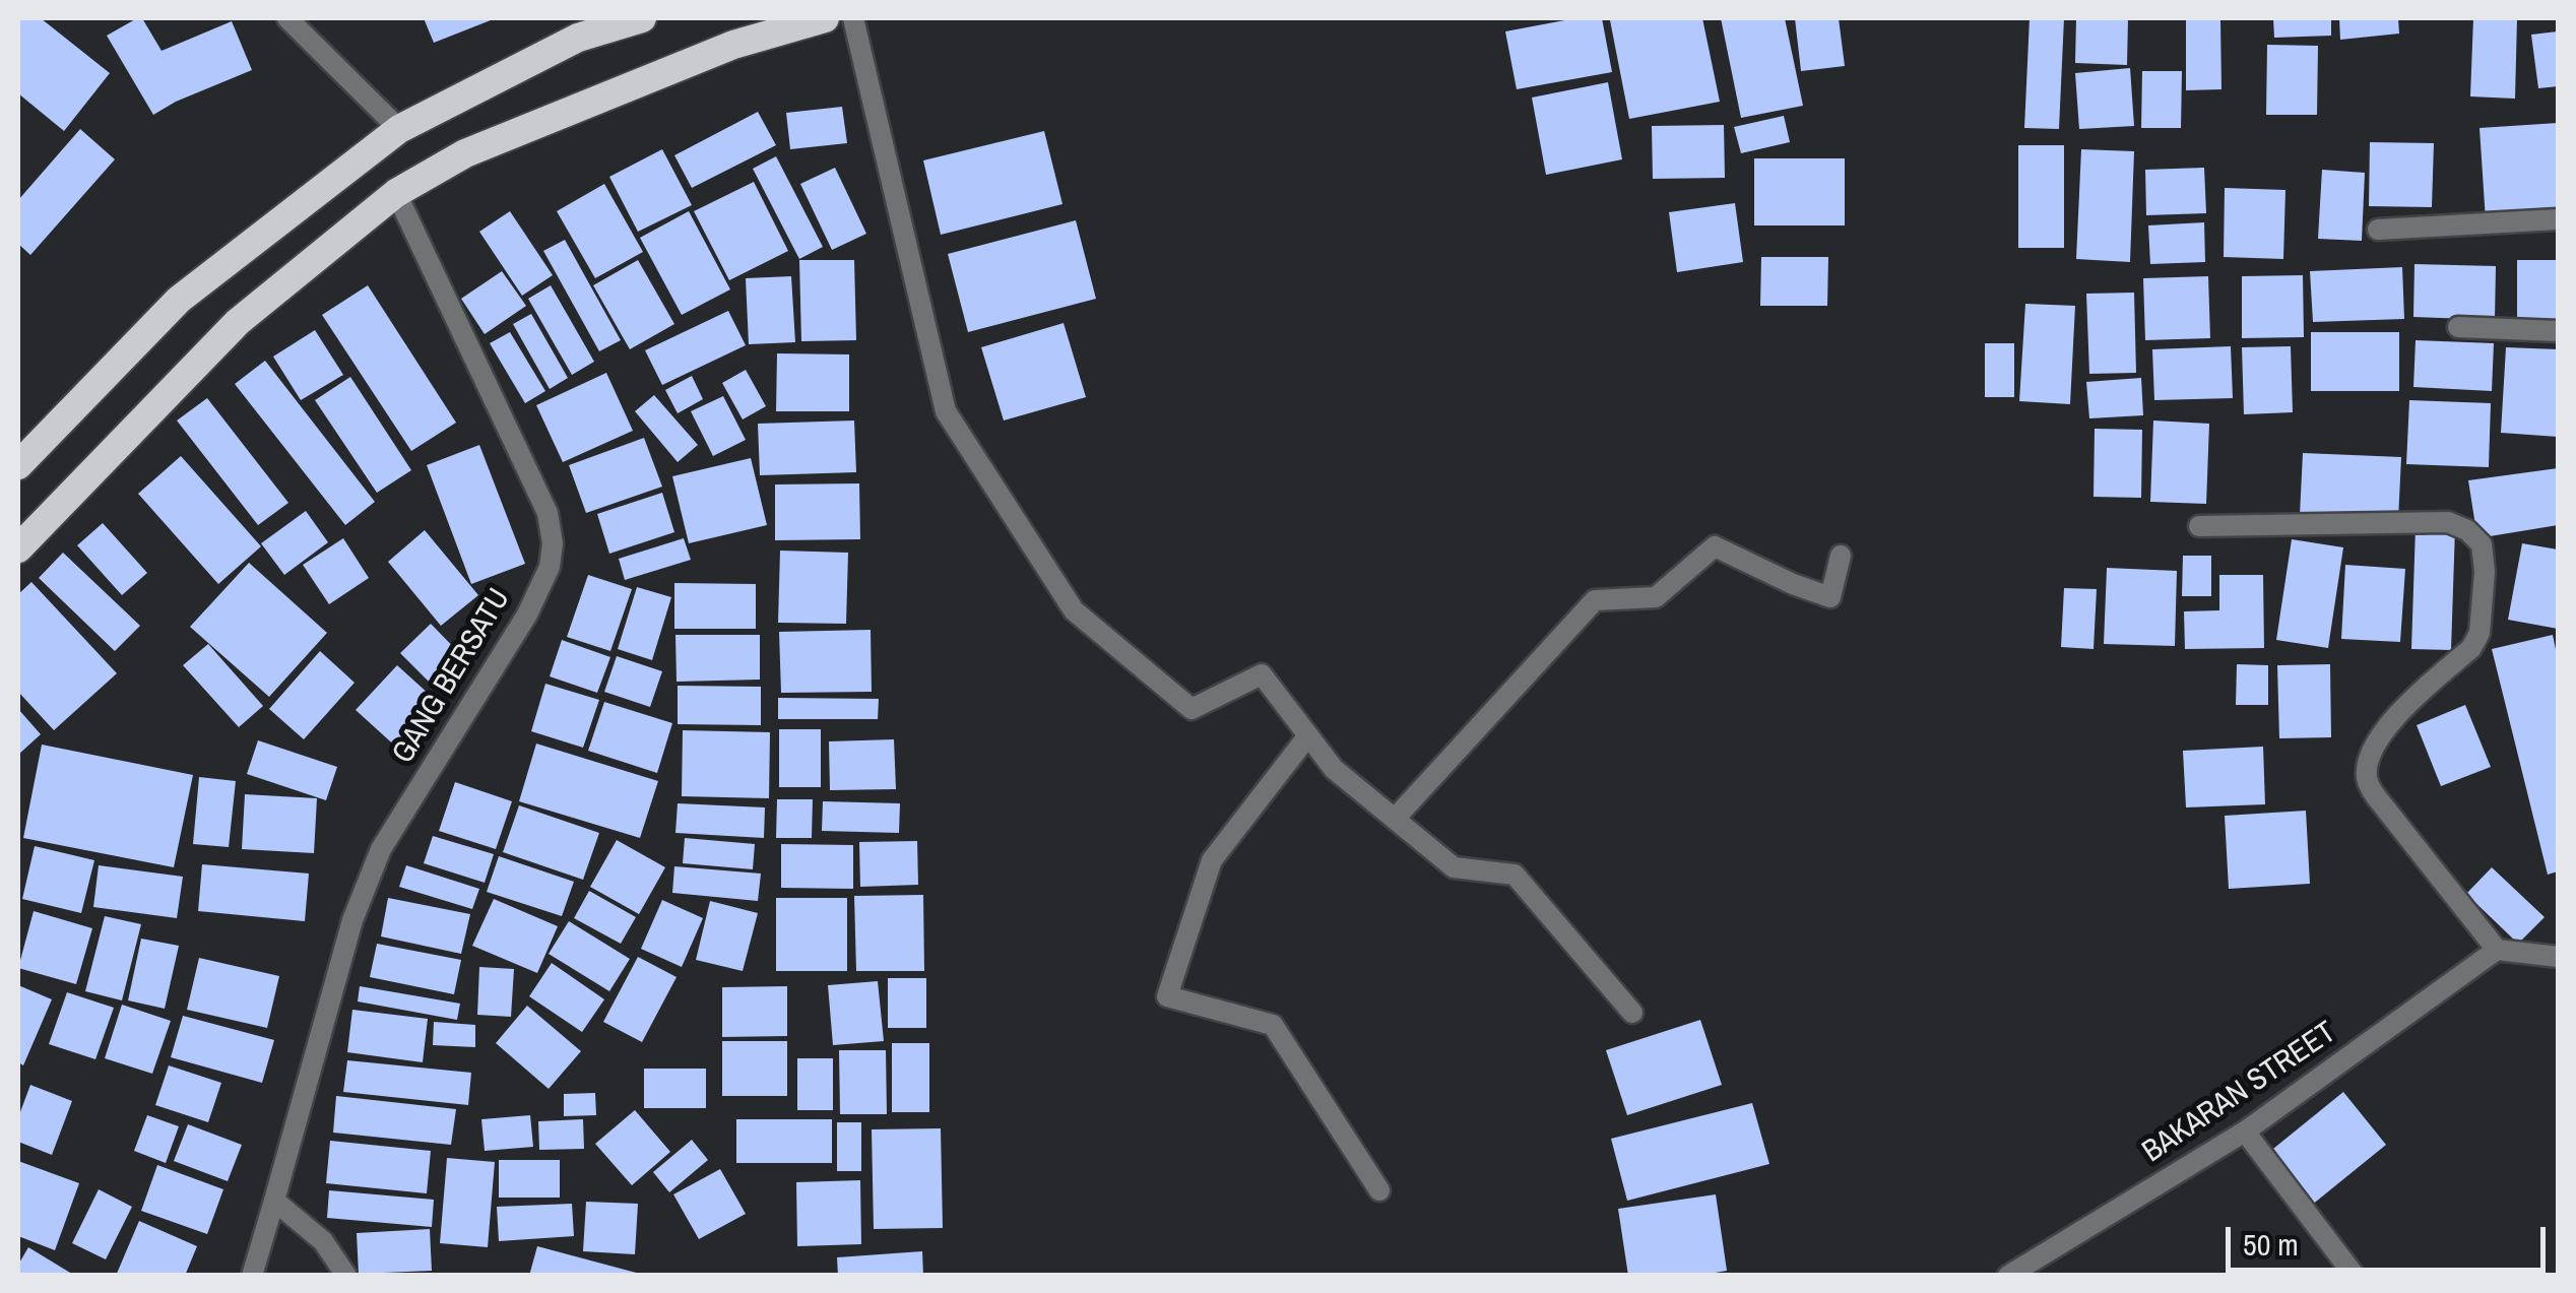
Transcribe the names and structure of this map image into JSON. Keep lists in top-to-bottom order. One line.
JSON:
{"streets":{"street":["GANG BERSATU","BAKARAN STREET"]},"scale_bar":"50 m"}
